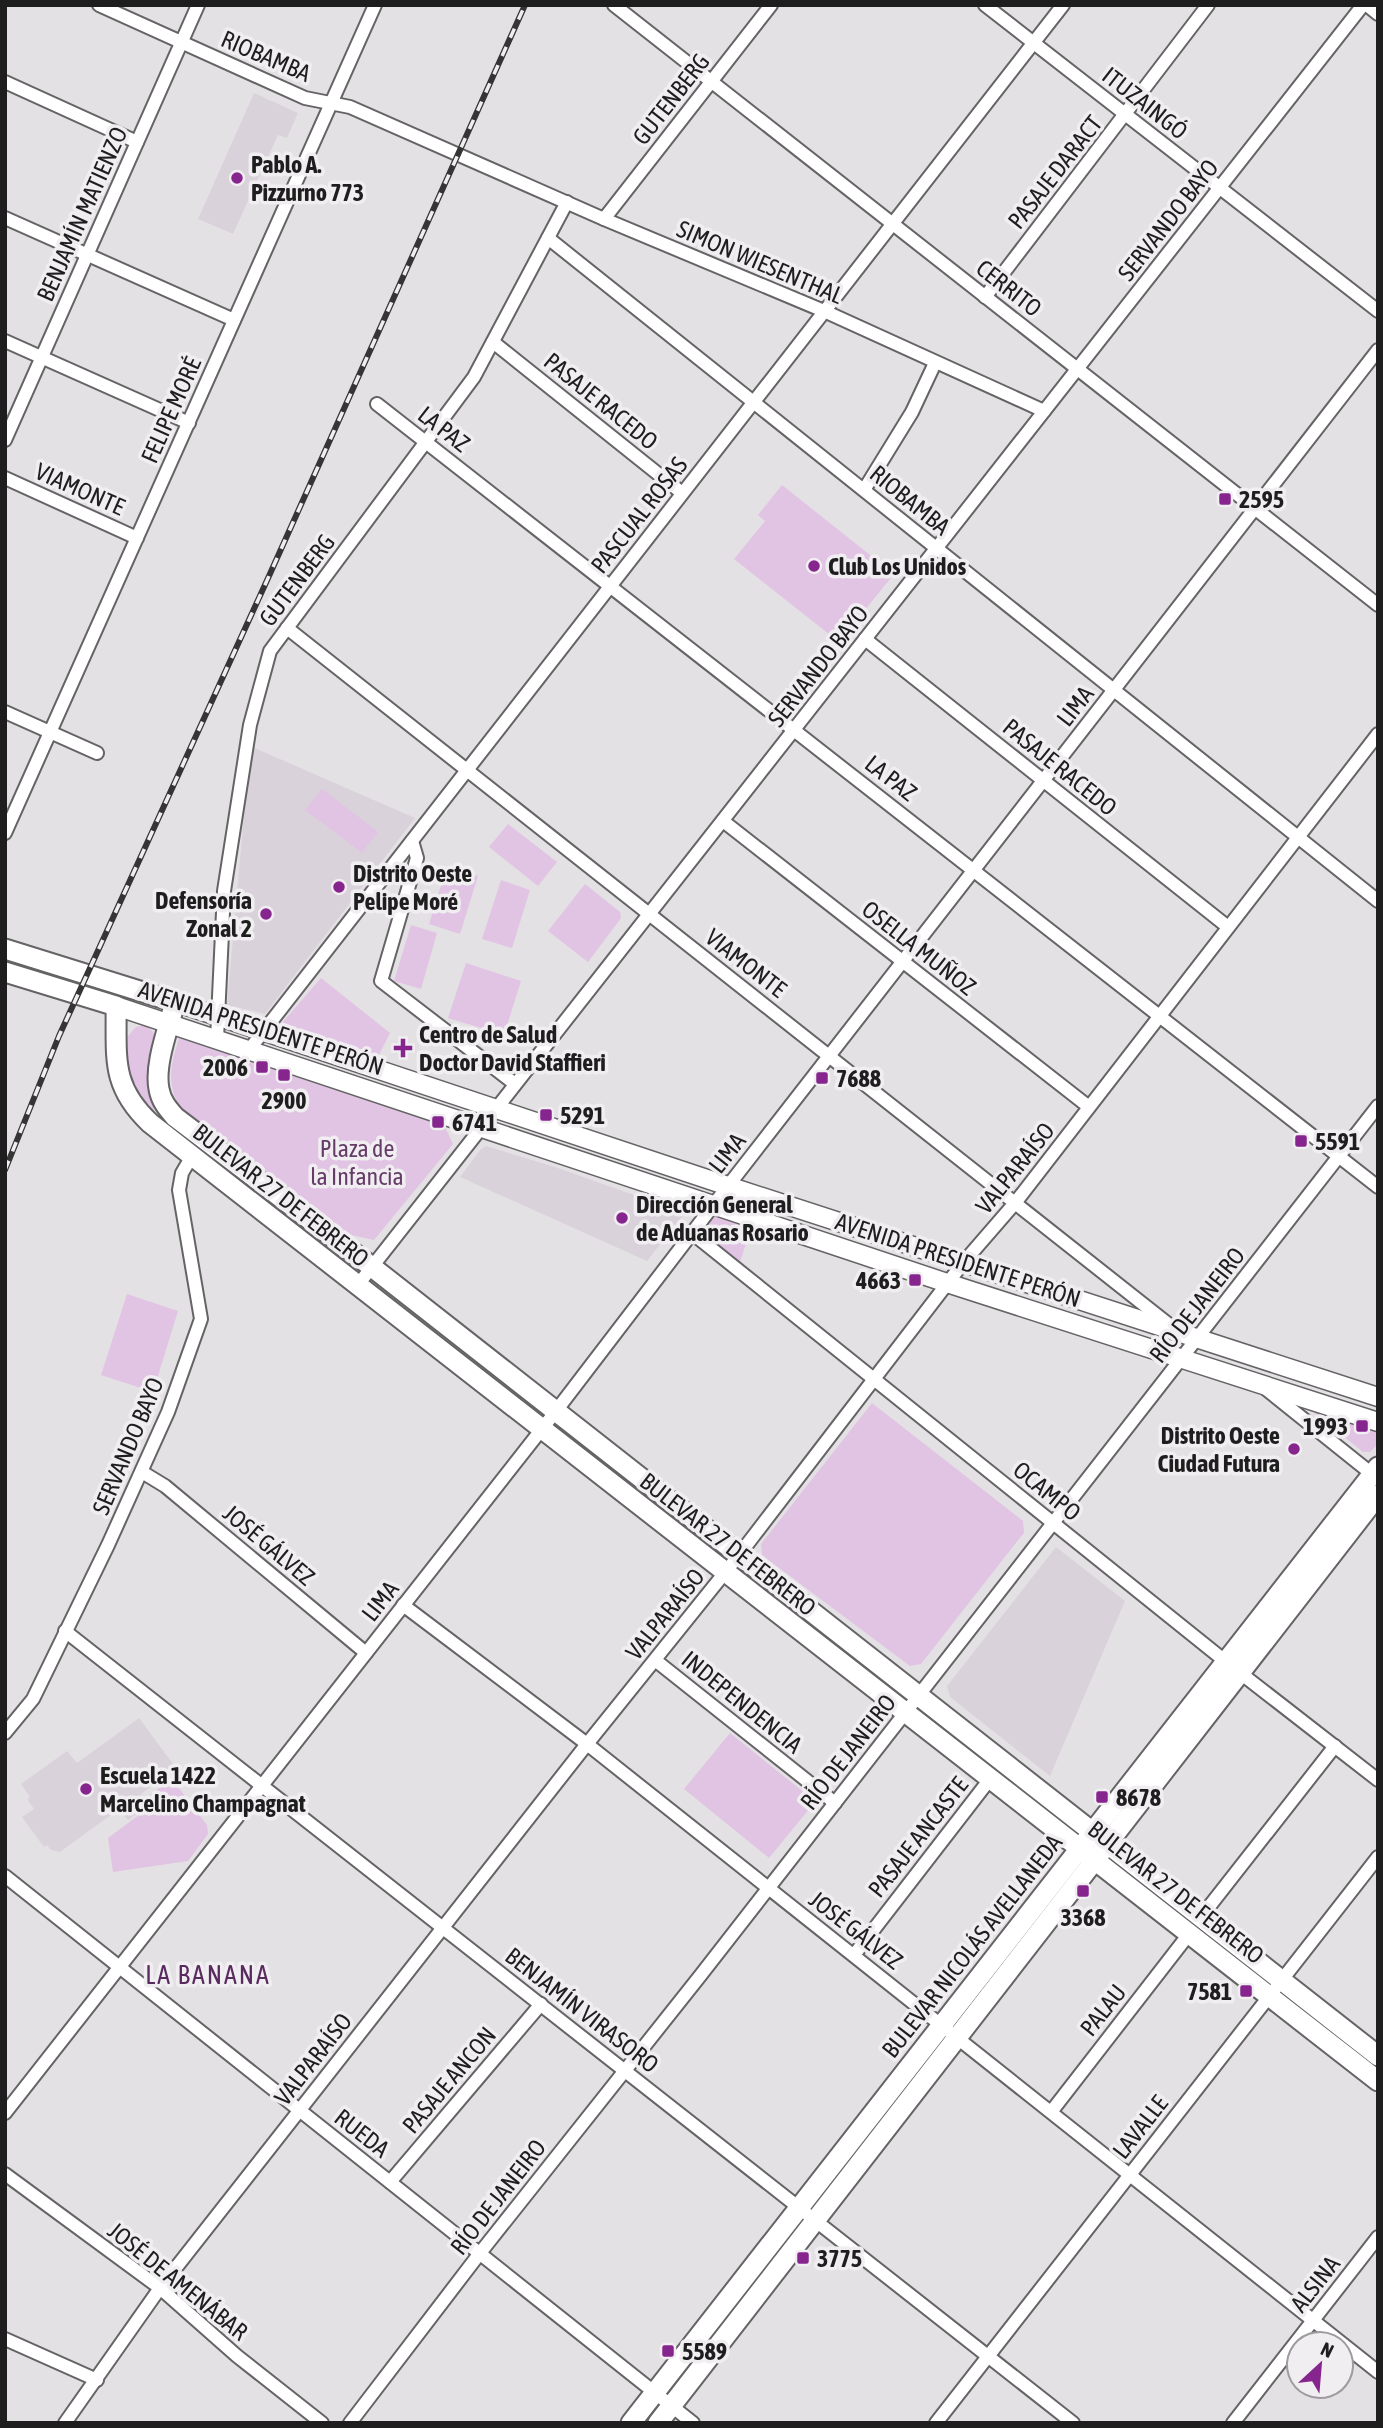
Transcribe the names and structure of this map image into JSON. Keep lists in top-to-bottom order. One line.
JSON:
{"streets":{"main road":["AVENIDA PRESIDENTE PERÓN","BULEVAR 27 DE FEBRERO","BULEVAR NICOLÁS AVELLANEDA"],"street":["RIOBAMBA","GUTENBERG","ITUZAINGÓ","PASAJE DARACT","BENJAMÍN MATIENZO","SERVANDO BAYO","SIMON WIESENTHAL","CERRITO","PASAJE RACEDO","FELIPE MORÉ","LA PAZ","VIAMONTE","PASCUAL ROSAS","LIMA","OSELLA MUÑOZ","VALPARAÍSO","RÍO DE JANEIRO","OCAMPO","JOSÉ GÁLVEZ","INDEPENDENCIA","PASAJE ANCASTE","BENJAMÍN VIRASORO","PALAU","PASAJE ANCON","LAVALLE","RUEDA","JOSÉ DE AMENÁBAR","ALSINA"]},"crossings":[["RIOBAMBA","GUTENBERG"],["RIOBAMBA","BENJAMÍN MATIENZO"],["RIOBAMBA","SERVANDO BAYO"],["RIOBAMBA","SIMON WIESENTHAL"],["RIOBAMBA","FELIPE MORÉ"],["RIOBAMBA","PASCUAL ROSAS"],["RIOBAMBA","LIMA"],["RIOBAMBA","VALPARAÍSO"],["GUTENBERG","SIMON WIESENTHAL"],["GUTENBERG","CERRITO"],["GUTENBERG","PASAJE RACEDO"],["GUTENBERG","LA PAZ"],["GUTENBERG","VIAMONTE"],["GUTENBERG","AVENIDA PRESIDENTE PERÓN"],["ITUZAINGÓ","PASAJE DARACT"],["ITUZAINGÓ","SERVANDO BAYO"],["ITUZAINGÓ","PASCUAL ROSAS"],["PASAJE DARACT","CERRITO"],["SERVANDO BAYO","SIMON WIESENTHAL"],["SERVANDO BAYO","CERRITO"],["SERVANDO BAYO","PASAJE RACEDO"],["SERVANDO BAYO","LA PAZ"],["SERVANDO BAYO","VIAMONTE"],["SERVANDO BAYO","OSELLA MUÑOZ"],["SERVANDO BAYO","AVENIDA PRESIDENTE PERÓN"],["SERVANDO BAYO","BULEVAR 27 DE FEBRERO"],["SERVANDO BAYO","JOSÉ GÁLVEZ"],["SERVANDO BAYO","BENJAMÍN VIRASORO"],["SIMON WIESENTHAL","PASCUAL ROSAS"],["CERRITO","PASCUAL ROSAS"],["CERRITO","LIMA"],["PASAJE RACEDO","PASCUAL ROSAS"],["PASAJE RACEDO","LIMA"],["PASAJE RACEDO","VALPARAÍSO"],["FELIPE MORÉ","VIAMONTE"],["LA PAZ","PASCUAL ROSAS"],["LA PAZ","LIMA"],["LA PAZ","VALPARAÍSO"],["LA PAZ","RÍO DE JANEIRO"],["VIAMONTE","PASCUAL ROSAS"],["VIAMONTE","LIMA"],["VIAMONTE","AVENIDA PRESIDENTE PERÓN"],["VIAMONTE","VALPARAÍSO"],["PASCUAL ROSAS","AVENIDA PRESIDENTE PERÓN"],["LIMA","OSELLA MUÑOZ"],["LIMA","AVENIDA PRESIDENTE PERÓN"],["LIMA","BULEVAR 27 DE FEBRERO"],["LIMA","OCAMPO"],["LIMA","JOSÉ GÁLVEZ"],["LIMA","BENJAMÍN VIRASORO"],["LIMA","RUEDA"],["OSELLA MUÑOZ","VALPARAÍSO"],["AVENIDA PRESIDENTE PERÓN","VALPARAÍSO"],["AVENIDA PRESIDENTE PERÓN","BULEVAR 27 DE FEBRERO"],["AVENIDA PRESIDENTE PERÓN","RÍO DE JANEIRO"],["VALPARAÍSO","BULEVAR 27 DE FEBRERO"],["VALPARAÍSO","OCAMPO"],["VALPARAÍSO","JOSÉ GÁLVEZ"],["VALPARAÍSO","INDEPENDENCIA"],["VALPARAÍSO","BENJAMÍN VIRASORO"],["VALPARAÍSO","RUEDA"],["VALPARAÍSO","JOSÉ DE AMENÁBAR"],["BULEVAR 27 DE FEBRERO","RÍO DE JANEIRO"],["BULEVAR 27 DE FEBRERO","PASAJE ANCASTE"],["BULEVAR 27 DE FEBRERO","BULEVAR NICOLÁS AVELLANEDA"],["BULEVAR 27 DE FEBRERO","PALAU"],["BULEVAR 27 DE FEBRERO","LAVALLE"],["RÍO DE JANEIRO","OCAMPO"],["RÍO DE JANEIRO","JOSÉ GÁLVEZ"],["RÍO DE JANEIRO","INDEPENDENCIA"],["RÍO DE JANEIRO","BENJAMÍN VIRASORO"],["RÍO DE JANEIRO","RUEDA"],["OCAMPO","BULEVAR NICOLÁS AVELLANEDA"],["JOSÉ GÁLVEZ","PASAJE ANCASTE"],["JOSÉ GÁLVEZ","BULEVAR NICOLÁS AVELLANEDA"],["JOSÉ GÁLVEZ","PALAU"],["JOSÉ GÁLVEZ","LAVALLE"],["JOSÉ GÁLVEZ","ALSINA"],["BULEVAR NICOLÁS AVELLANEDA","BENJAMÍN VIRASORO"],["BULEVAR NICOLÁS AVELLANEDA","RUEDA"],["BENJAMÍN VIRASORO","PASAJE ANCON"],["BENJAMÍN VIRASORO","LAVALLE"],["PASAJE ANCON","RUEDA"]],"districts":["LA BANANA"],"parks":["Plaza de la Infancia"],"places":{"other":["Pablo A. Pizzurno 773","Club Los Unidos","Distrito Oeste Pelipe Moré","Defensoría Zonal 2","Dirección General de Aduanas Rosario","Distrito Oeste Ciudad Futura","Escuela 1422 Marcelino Champagnat"],"transit":["2595","2006","2900","7688","5291","6741","5591","4663","1993","8678","3368","7581","3775","5589"],"health":["Centro de Salud Doctor David Staffieri"]},"north":"top right"}
